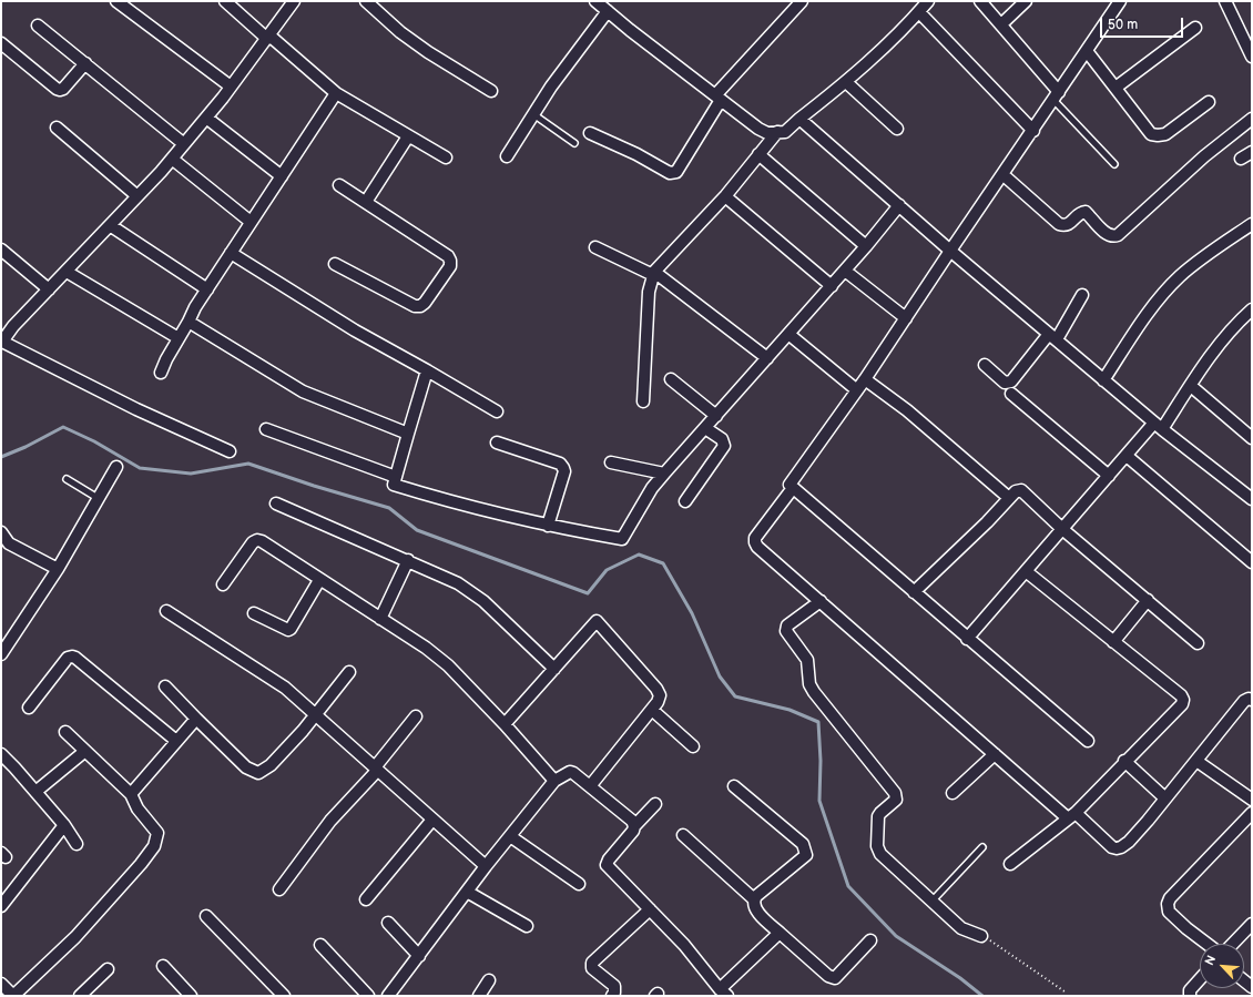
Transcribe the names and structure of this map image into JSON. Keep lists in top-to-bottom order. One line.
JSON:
{"scale_bar":"50 m","north":"top left"}
